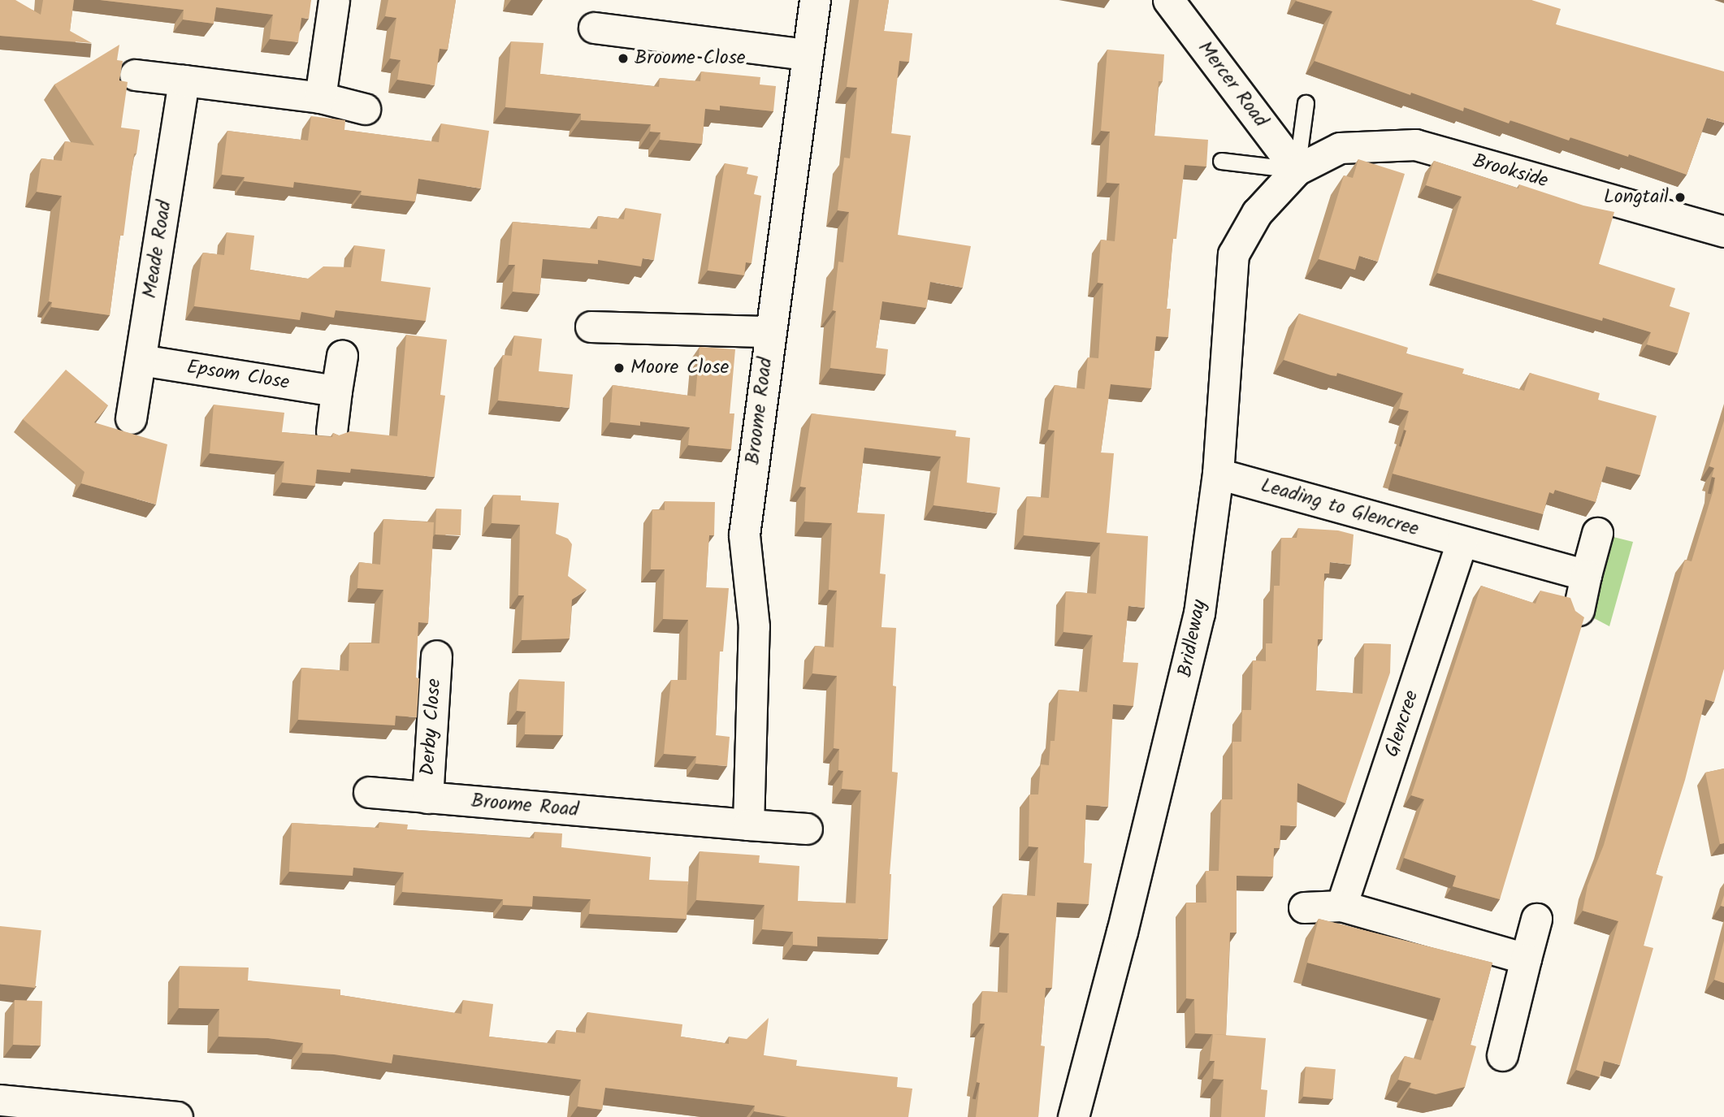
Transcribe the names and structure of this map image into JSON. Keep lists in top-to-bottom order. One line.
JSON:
{"streets":{"street":["Mercer Road","Brookside","Meade Road","Epsom Close","Broome Road","Leading to Glencree","Bridleway","Glencree","Derby Close"]},"crossings":[["Mercer Road","Brookside"],["Mercer Road","Bridleway"],["Brookside","Bridleway"],["Meade Road","Epsom Close"],["Broome Road","Derby Close"],["Leading to Glencree","Bridleway"],["Leading to Glencree","Glencree"]],"places":["Broome Close","Longtail","Moore Close"]}
